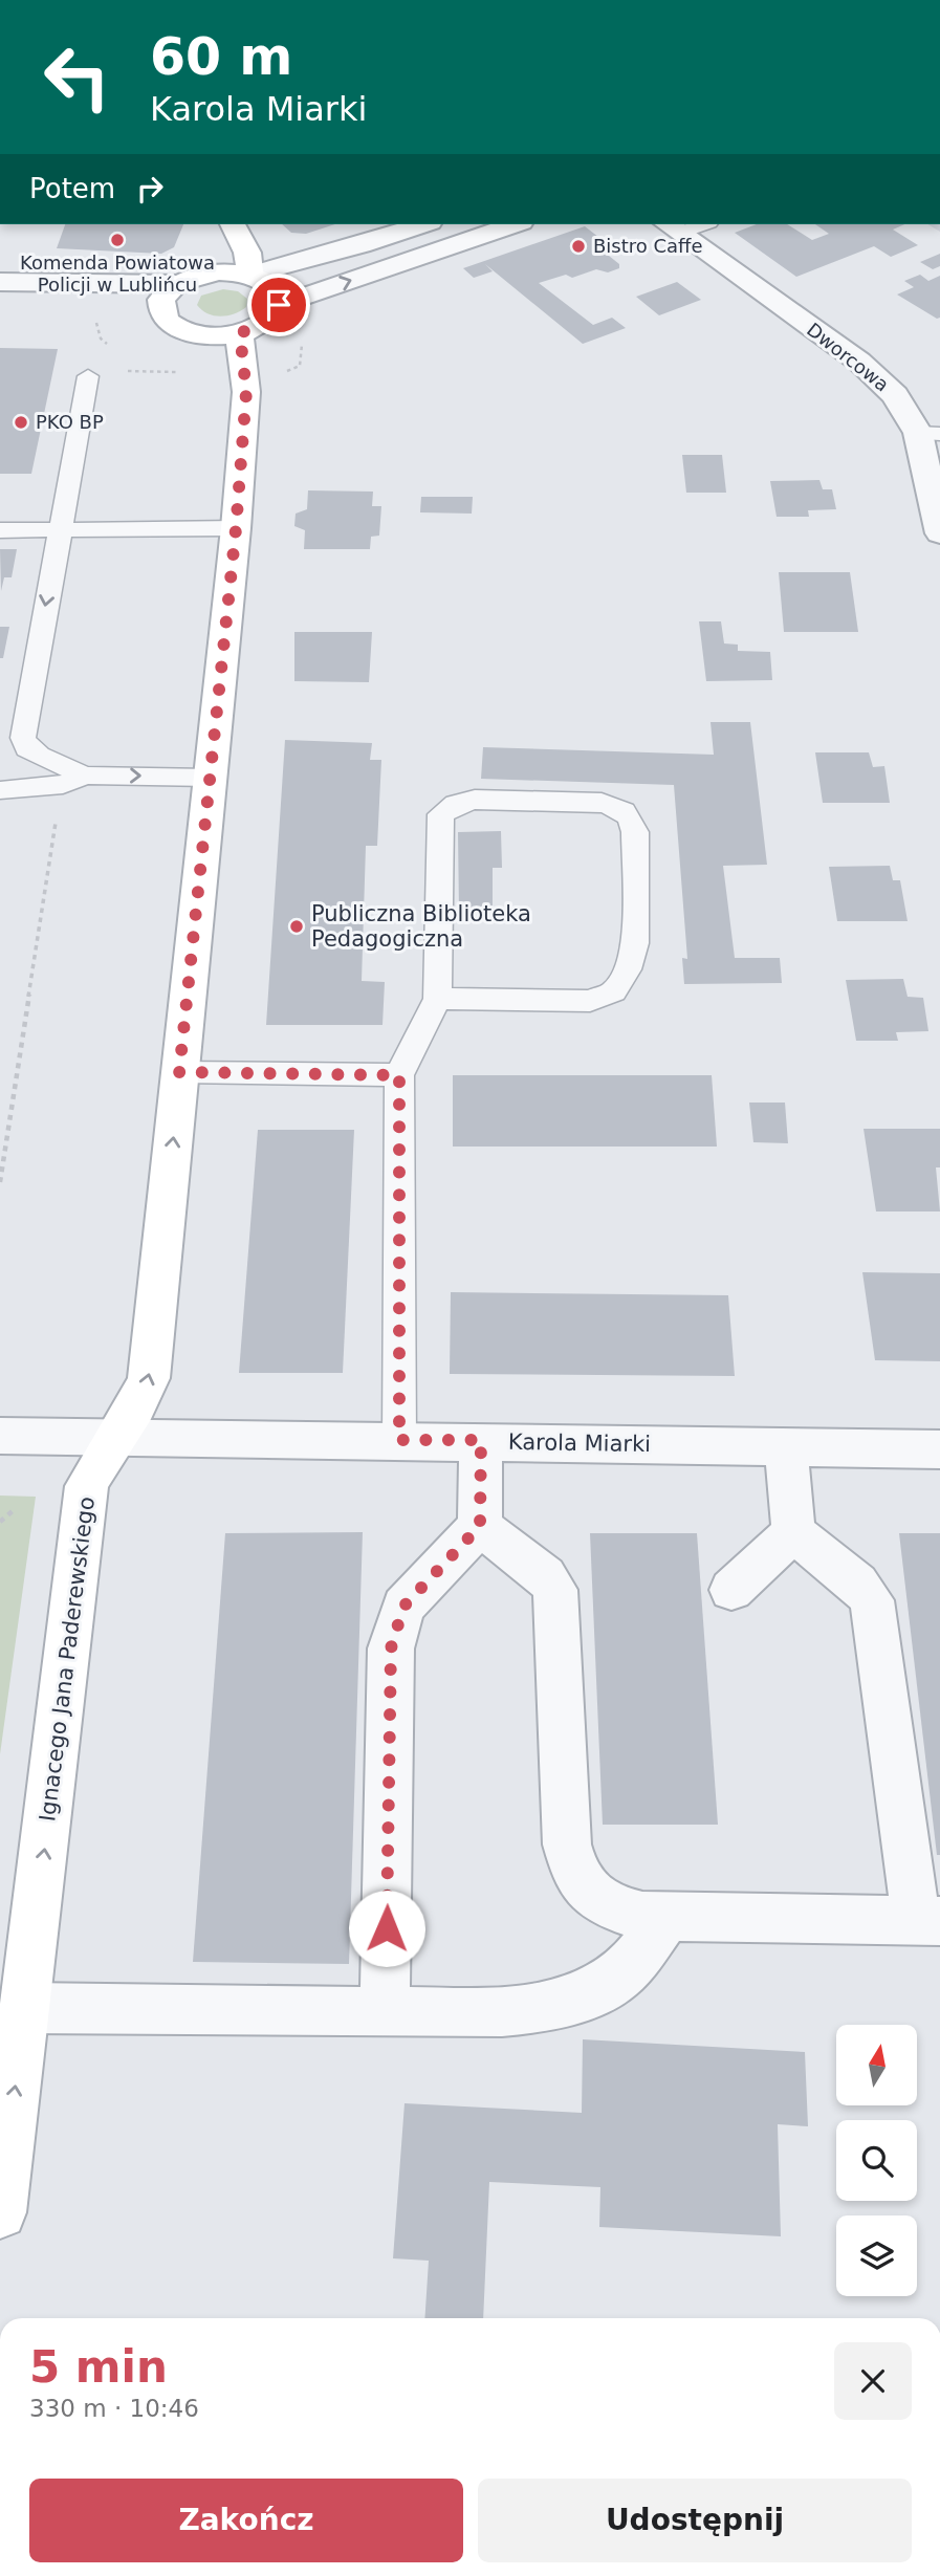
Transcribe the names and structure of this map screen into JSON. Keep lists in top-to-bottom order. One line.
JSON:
{"streets":{"street":["Dworcowa","Karola Miarki","Ignacego Jana Paderewskiego"]},"crossings":[["Karola Miarki","Ignacego Jana Paderewskiego"]],"places":["Komenda Powiatowa Policji w Lublińcu","Bistro Caffe","PKO BP","Publiczna Biblioteka Pedagogiczna"],"north":"top","page":{"turn":["60 m","Karola Miarki"],"then":"Potem","heading":["5 min","330 m · 10:46"],"buttons":["Zakończ","Udostępnij"]}}
